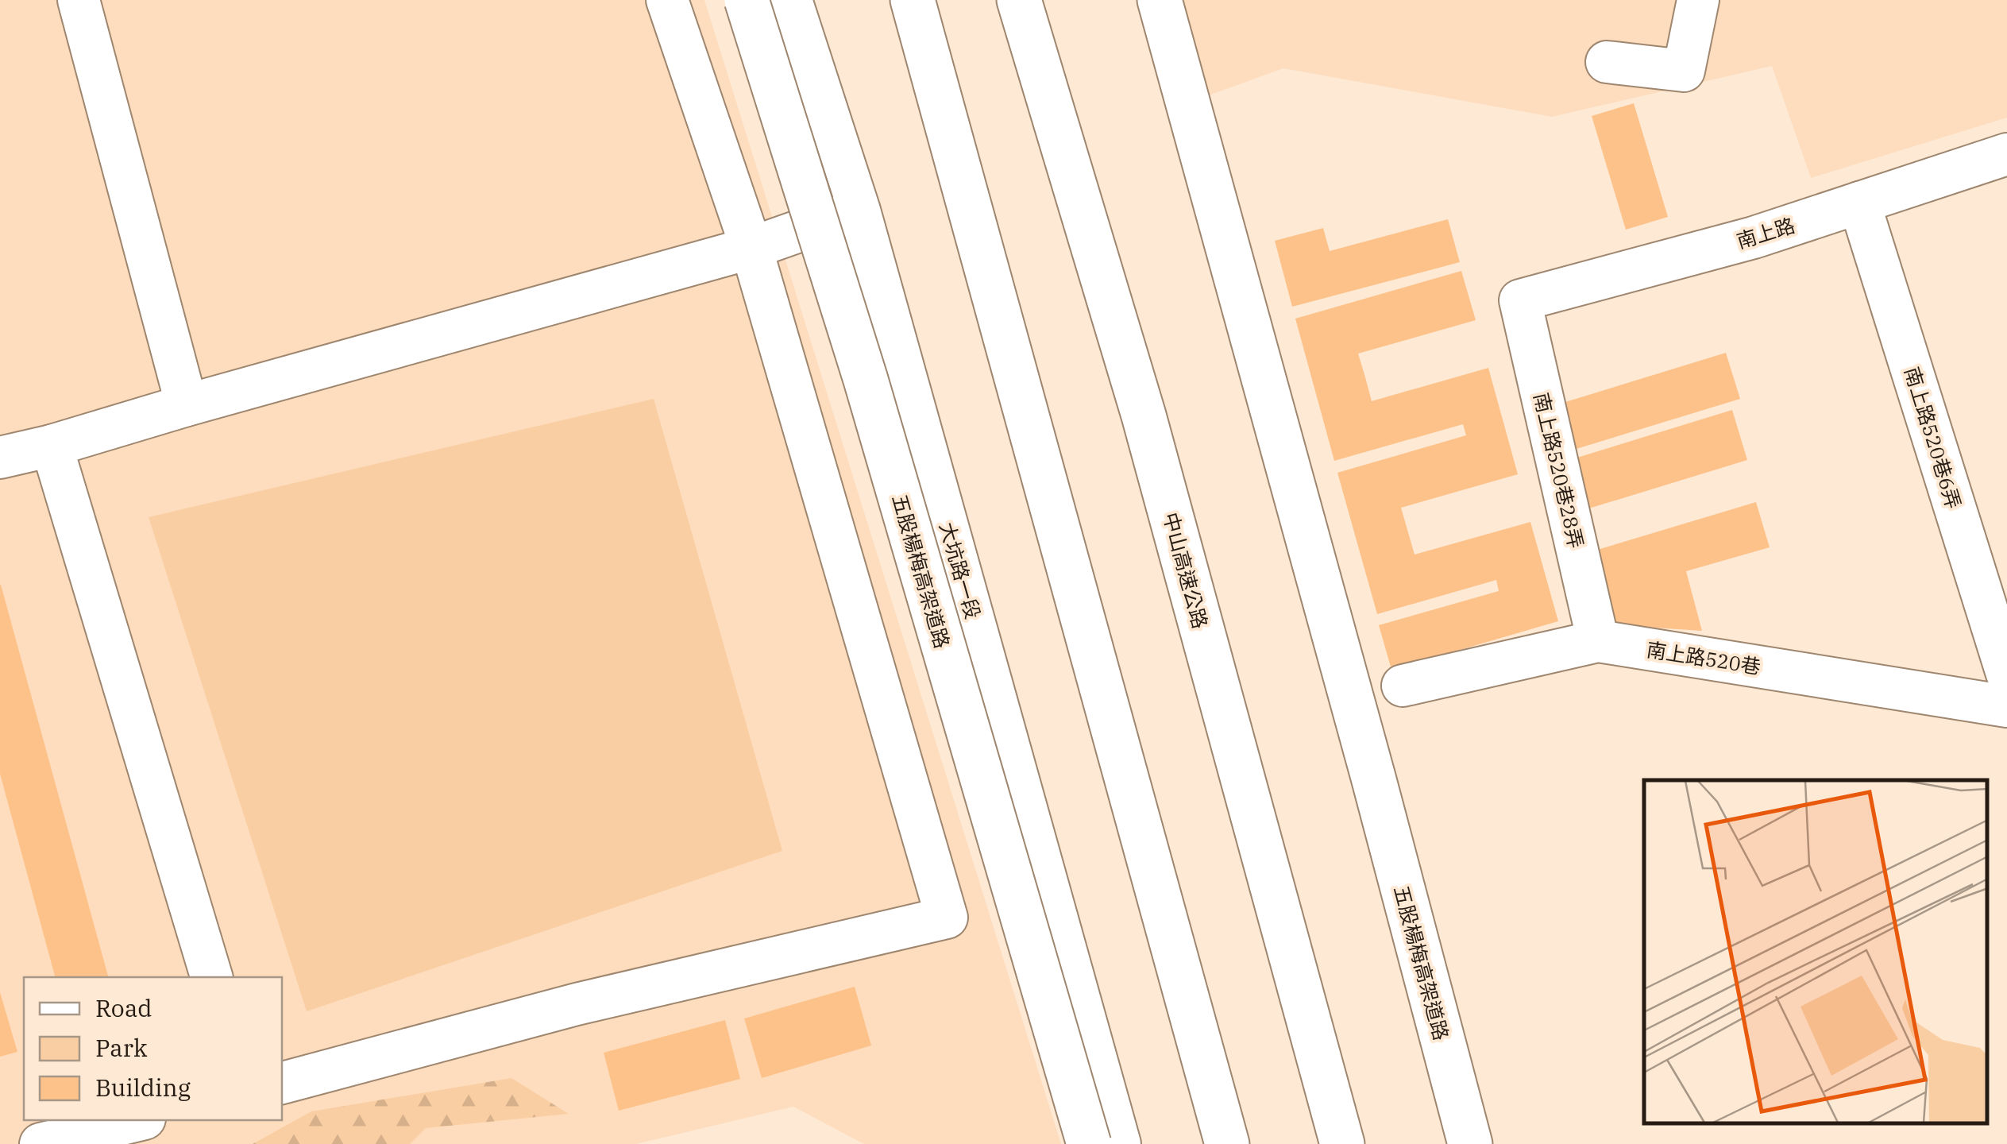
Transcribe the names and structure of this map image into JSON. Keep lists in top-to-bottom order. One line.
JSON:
{"streets":{"highway":["中山高速公路","五股楊梅高架道路"],"street":["南上路","南上路520巷6弄","南上路520巷28弄","大坑路一段","南上路520巷"]},"crossings":[["南上路","南上路520巷6弄"],["南上路","南上路520巷28弄"],["南上路520巷28弄","南上路520巷"]],"legend":["Road","Park","Building"]}
